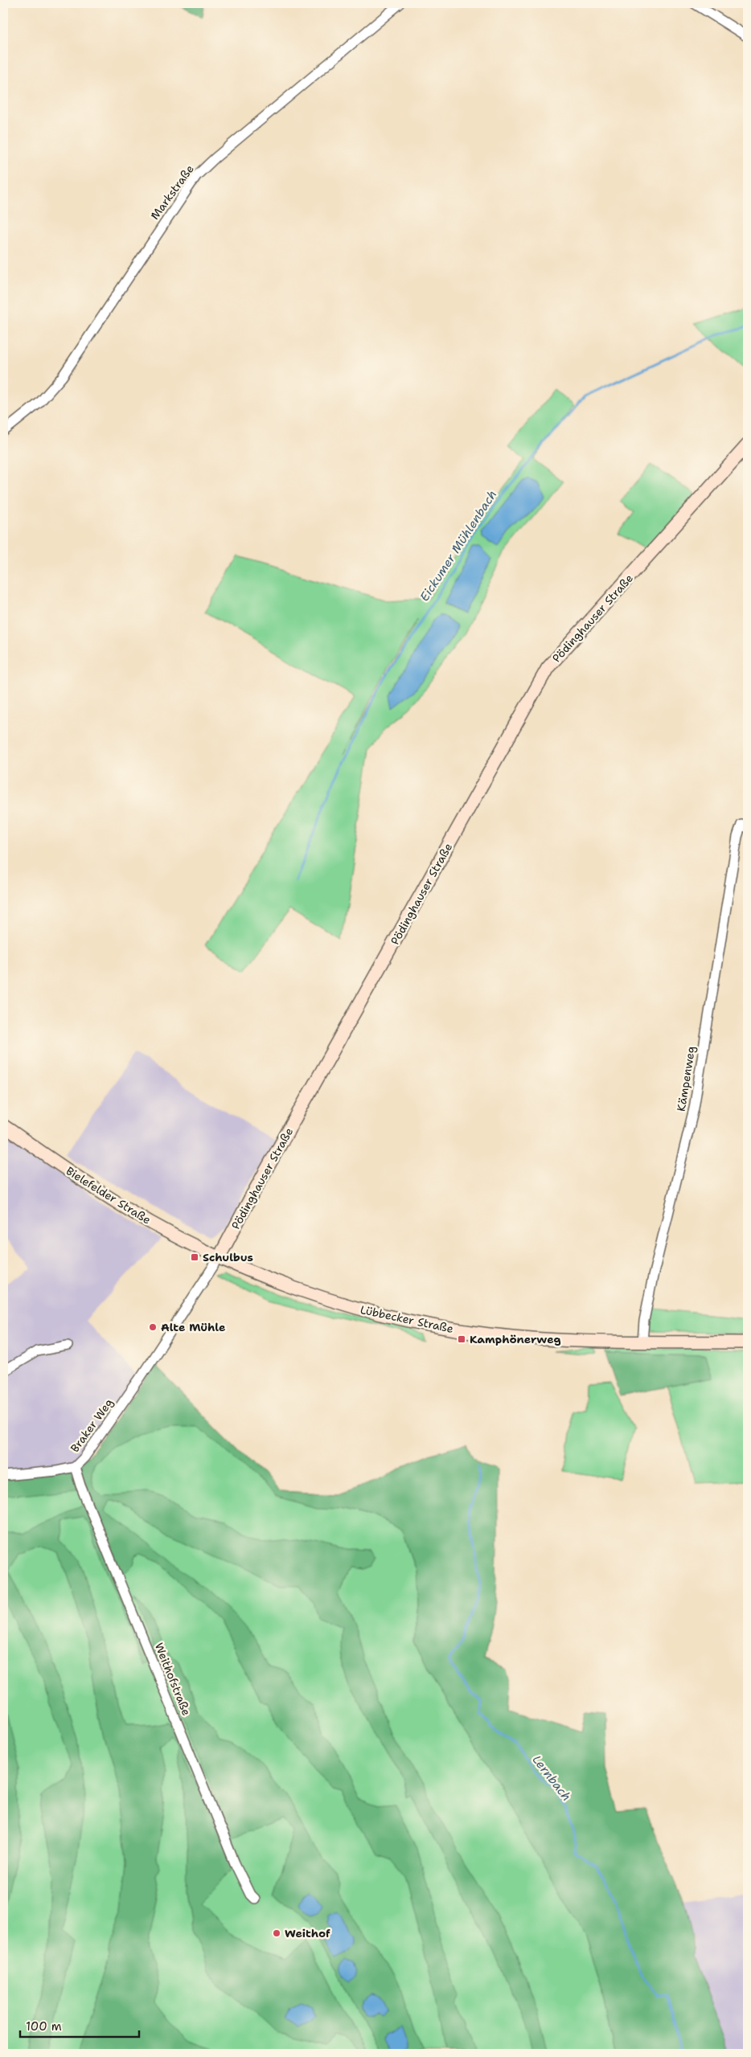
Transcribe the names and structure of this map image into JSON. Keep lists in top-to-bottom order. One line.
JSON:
{"streets":{"street":["Markstraße","Pödinghauser Straße","Kämpenweg","Bielefelder Straße","Lübbecker Straße","Braker Weg","Weithofstraße"]},"crossings":[["Pödinghauser Straße","Bielefelder Straße"],["Pödinghauser Straße","Lübbecker Straße"],["Pödinghauser Straße","Braker Weg"],["Kämpenweg","Lübbecker Straße"],["Bielefelder Straße","Lübbecker Straße"],["Braker Weg","Weithofstraße"]],"water":["Eickumer Mühlenbach","Lernbach"],"places":{"transit":["Schulbus","Kamphönerweg"],"other":["Alte Mühle","Weithof"]},"scale_bar":"100 m"}
